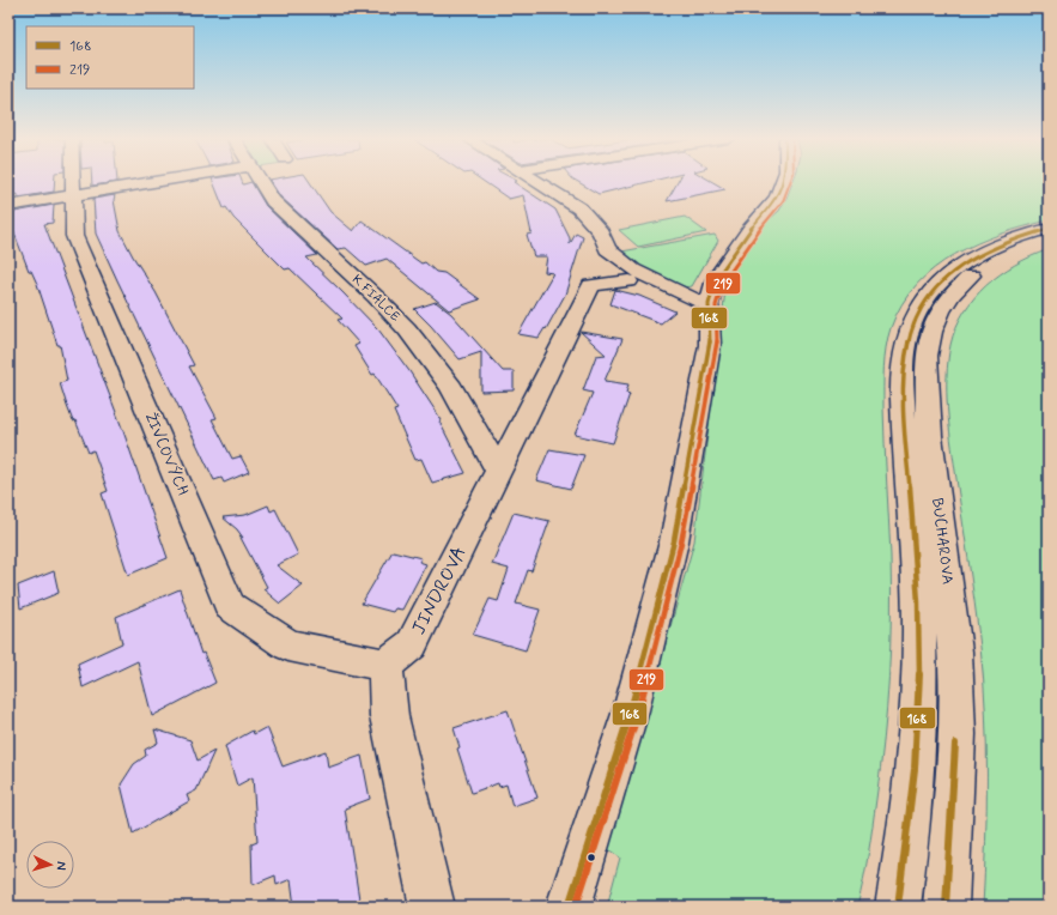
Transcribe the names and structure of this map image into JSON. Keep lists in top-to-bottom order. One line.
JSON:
{"streets":{"street":["K FIALCE","ŽIVCOVÝCH","BUCHAROVA","JINDROVA"]},"crossings":[["K FIALCE","JINDROVA"],["ŽIVCOVÝCH","JINDROVA"]],"lines":["transit line 168","transit line 219"],"legend":["168","219"],"north":"right"}
